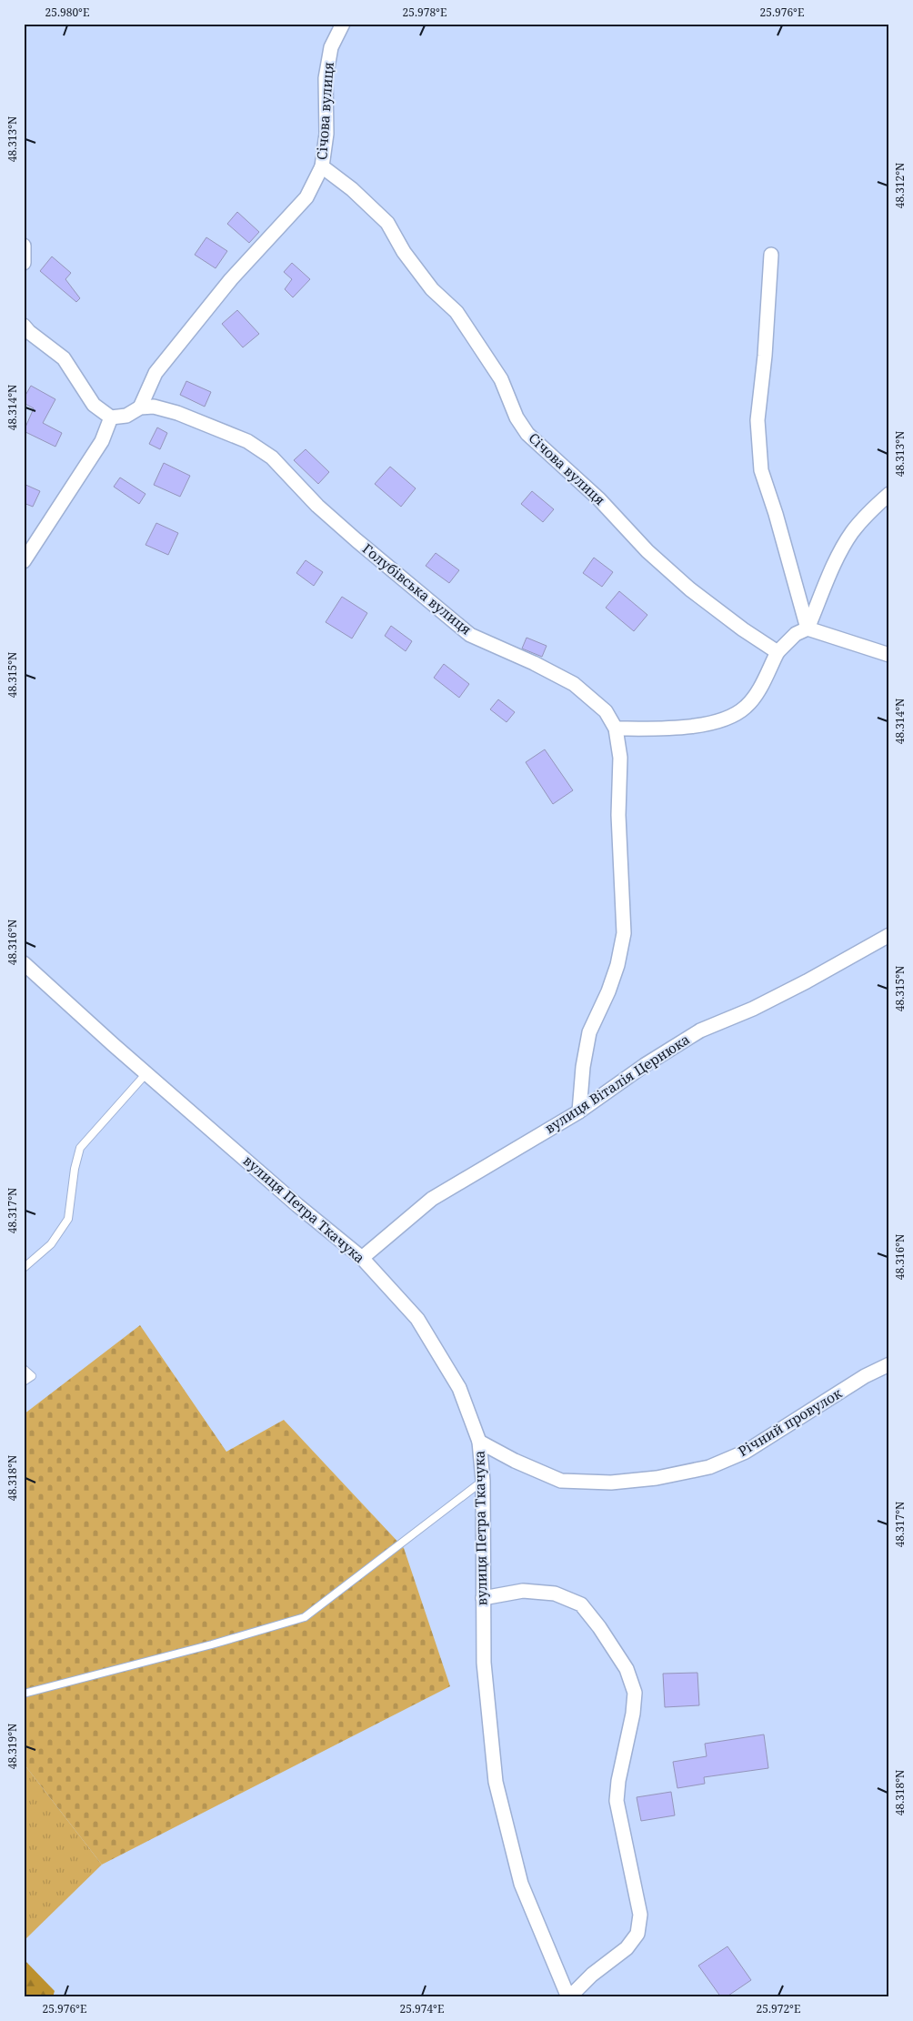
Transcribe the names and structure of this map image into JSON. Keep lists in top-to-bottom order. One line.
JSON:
{"streets":{"street":["Січова вулиця","Голубівська вулиця","вулиця Віталія Цернюка","вулиця Петра Ткачука","Річний провулок"]},"crossings":[["Голубівська вулиця","вулиця Віталія Цернюка"],["вулиця Віталія Цернюка","вулиця Петра Ткачука"],["вулиця Петра Ткачука","Річний провулок"]],"coordinates":["25.980°E","25.978°E","25.976°E","48.313°N","48.312°N","48.314°N","48.315°N","48.316°N","48.317°N","48.318°N","48.319°N","25.974°E","25.972°E"]}
